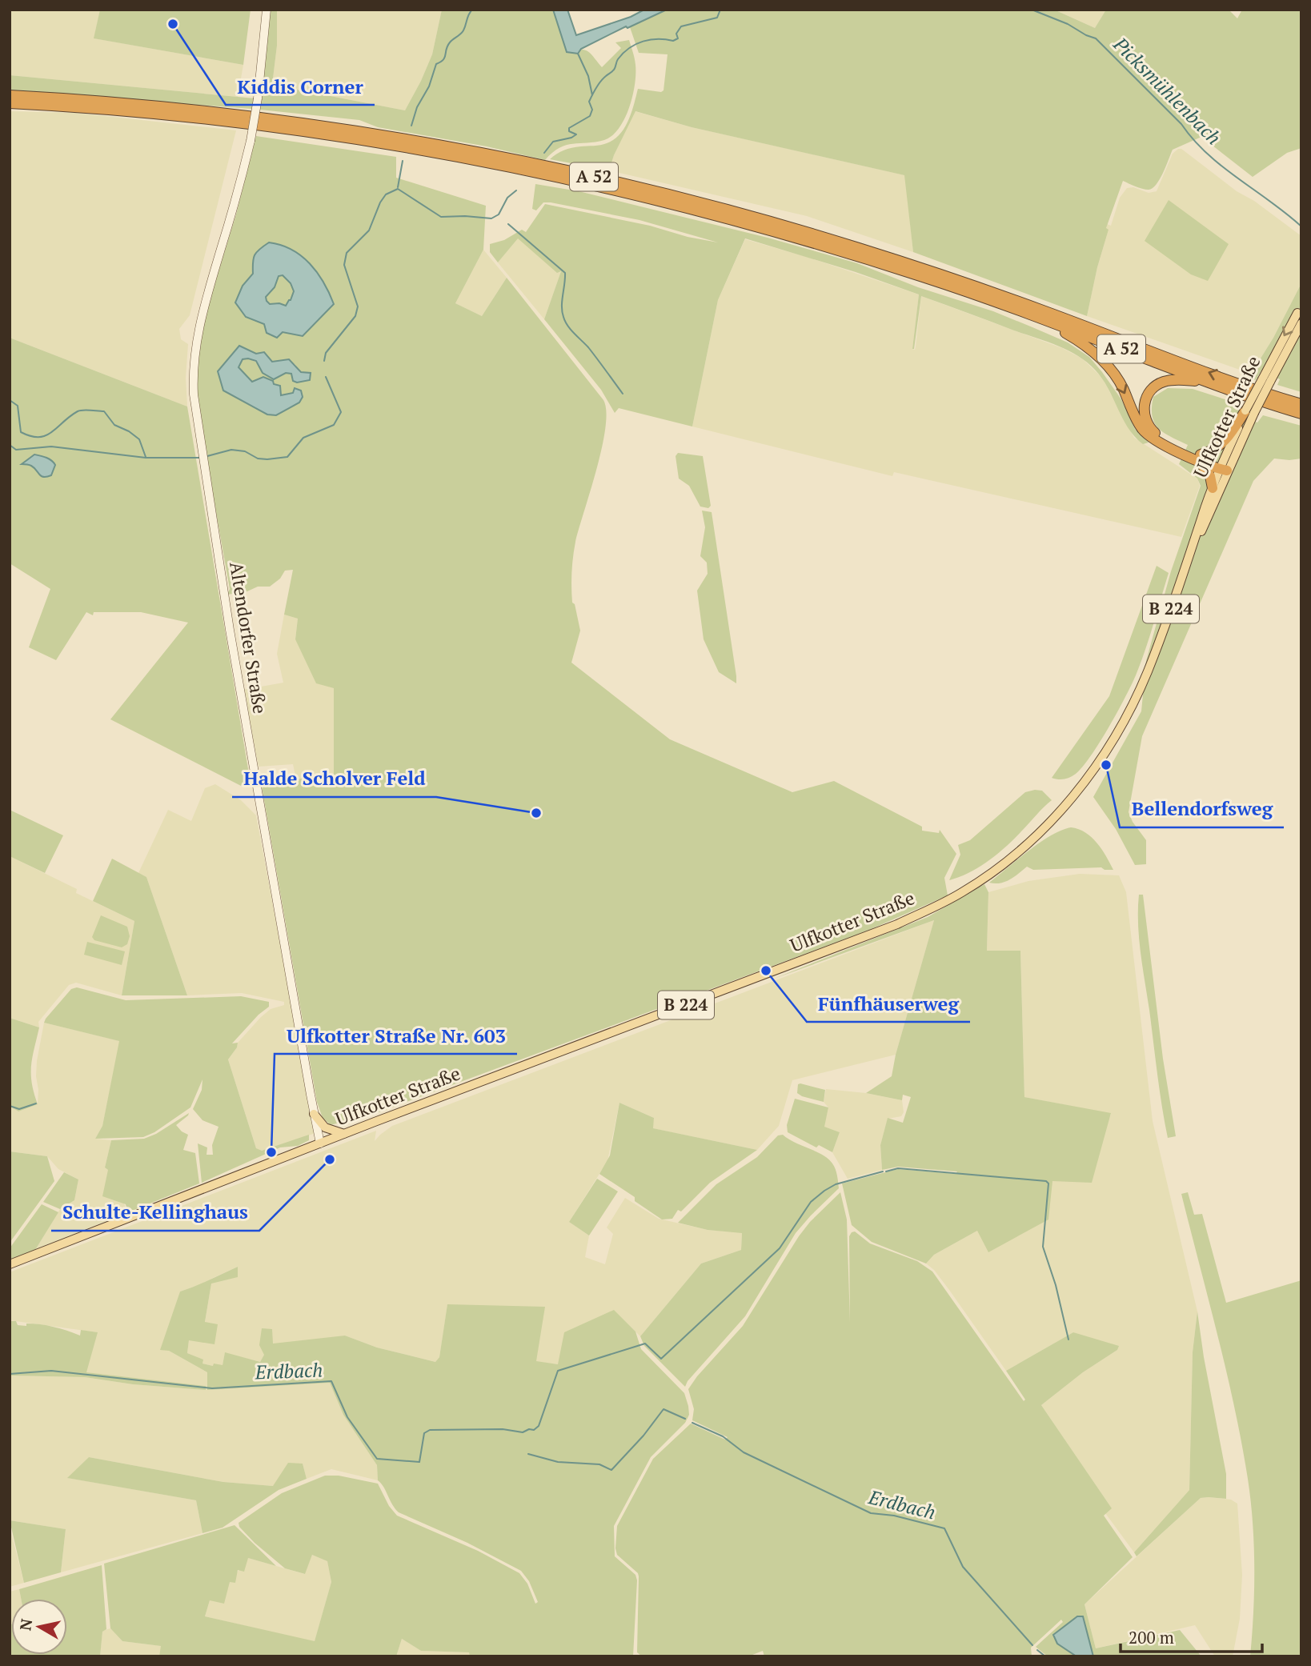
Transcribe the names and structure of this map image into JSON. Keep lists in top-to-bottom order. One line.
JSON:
{"streets":{"highway":["A 52"],"main road":["Ulfkotter Straße","B 224","Altendorfer Straße"]},"crossings":[["Ulfkotter Straße","Altendorfer Straße"]],"water":["Picksmühlenbach","Erdbach"],"places":["Kiddis Corner","Bellendorfsweg","Halde Scholver Feld","Fünfhäuserweg","Ulfkotter Straße Nr. 603","Schulte-Kellinghaus"],"scale_bar":"200 m","north":"left"}
